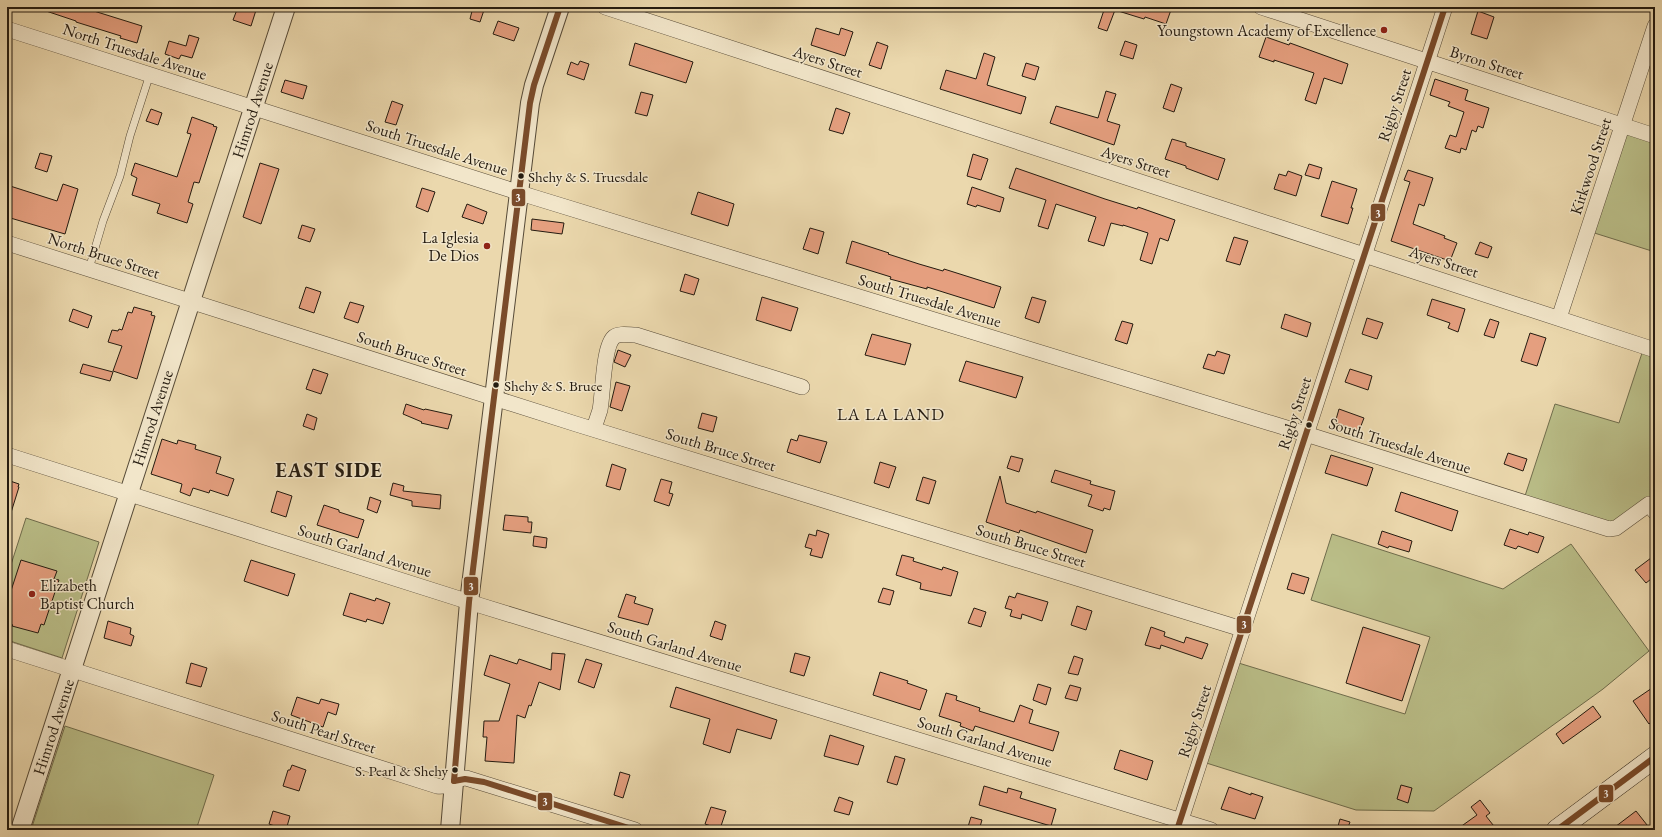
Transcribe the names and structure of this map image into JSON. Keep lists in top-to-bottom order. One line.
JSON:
{"streets":{"street":["North Truesdale Avenue","Ayers Street","Byron Street","Rigby Street","Himrod Avenue","South Truesdale Avenue","Kirkwood Street","North Bruce Street","South Bruce Street","South Garland Avenue","South Pearl Street"]},"crossings":[["North Truesdale Avenue","Himrod Avenue"],["North Truesdale Avenue","South Truesdale Avenue"],["Ayers Street","Rigby Street"],["Ayers Street","Kirkwood Street"],["Byron Street","Rigby Street"],["Byron Street","Kirkwood Street"],["Rigby Street","South Truesdale Avenue"],["Rigby Street","South Bruce Street"],["Rigby Street","South Garland Avenue"],["Himrod Avenue","South Truesdale Avenue"],["Himrod Avenue","North Bruce Street"],["Himrod Avenue","South Bruce Street"],["Himrod Avenue","South Garland Avenue"],["Himrod Avenue","South Pearl Street"],["North Bruce Street","South Bruce Street"]],"districts":["LA LA LAND","EAST SIDE"],"places":["Youngstown Academy of Excellence","Shehy & S. Truesdale","La Iglesia De Dios","Shehy & S. Bruce","Elizabeth Baptist Church","S. Pearl & Shehy"],"lines":["transit line 3"]}
